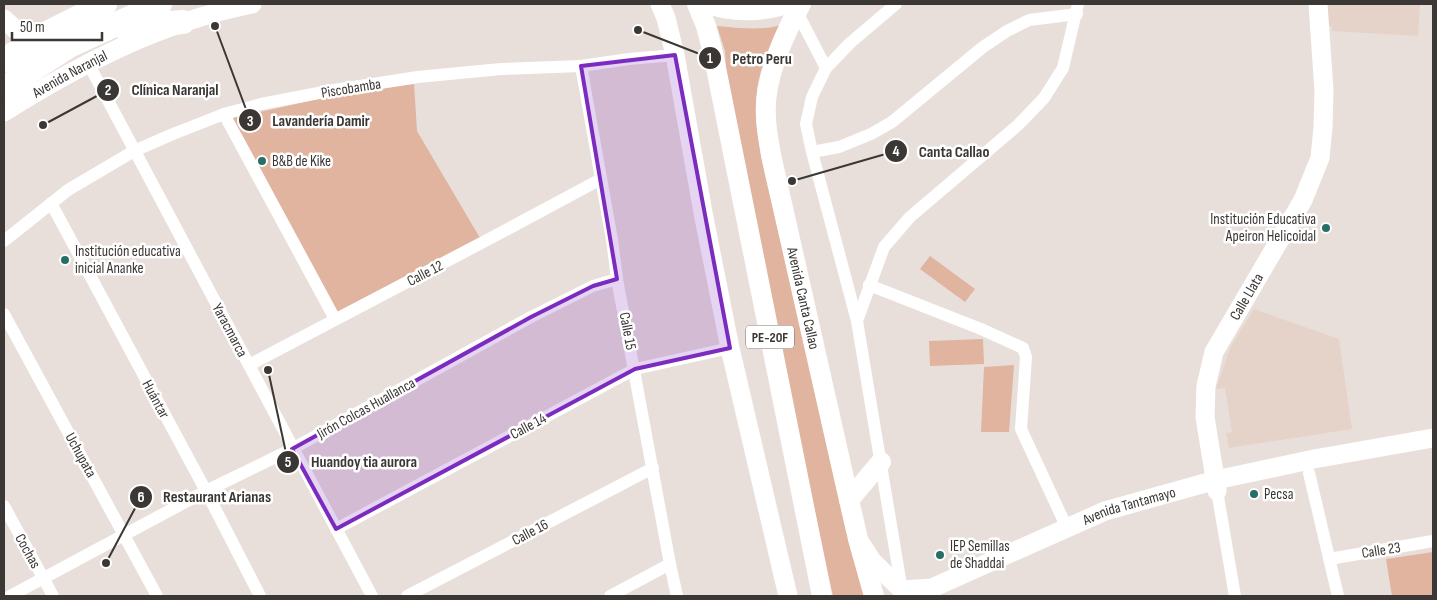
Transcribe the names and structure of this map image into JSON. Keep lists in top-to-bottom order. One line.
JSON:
{"streets":{"highway":["Avenida Naranjal"],"main road":["Avenida Canta Callao","PE-20F"],"street":["Piscobamba","Calle 12","Calle Llata","Yaracmarca","Calle 15","Huántar","Jirón Colcas Huallanca","Calle 14","Uchupata","Avenida Tantamayo","Calle 16","Calle 23","Cochas"]},"crossings":[["Avenida Naranjal","Yaracmarca"],["Piscobamba","Yaracmarca"],["Piscobamba","Calle 15"],["Piscobamba","Huántar"],["Calle 12","Yaracmarca"],["Calle 12","Calle 15"],["Calle Llata","Avenida Tantamayo"],["Yaracmarca","Jirón Colcas Huallanca"],["Yaracmarca","Calle 14"],["Calle 15","Jirón Colcas Huallanca"],["Calle 15","Calle 14"],["Calle 15","Calle 16"],["Huántar","Jirón Colcas Huallanca"],["Jirón Colcas Huallanca","Uchupata"],["Jirón Colcas Huallanca","Cochas"]],"places":["Lavandería Damir","Petro Peru","Clínica Naranjal","B&B de Kike","Canta Callao","Institución Educativa Apeiron Helicoidal","Institución educativa inicial Ananke","Huandoy tia aurora","Pecsa","IEP Semillas de Shaddai","Restaurant Arianas"],"scale_bar":"50 m"}
